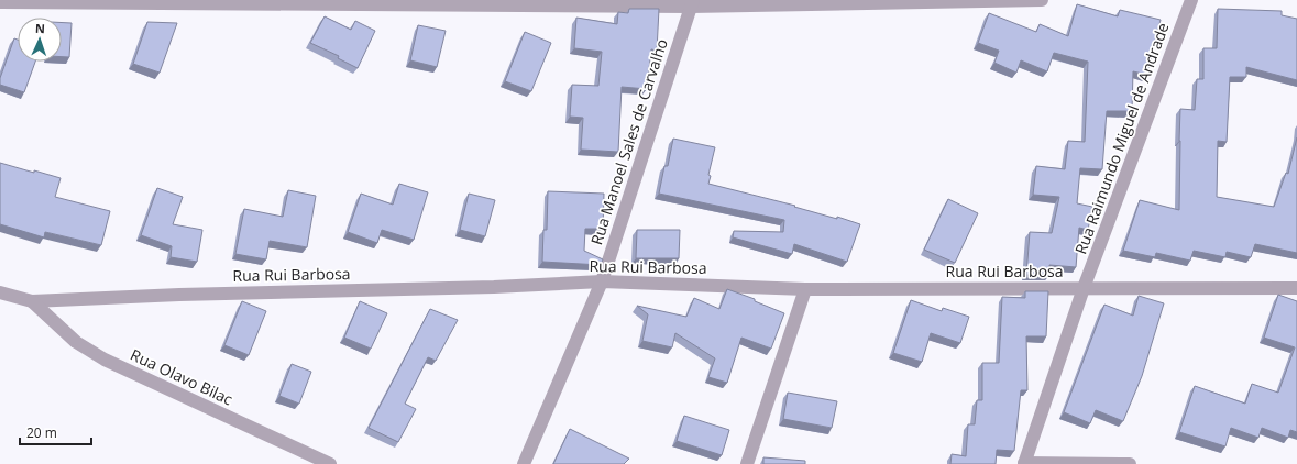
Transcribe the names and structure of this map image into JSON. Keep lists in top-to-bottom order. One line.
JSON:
{"streets":{"street":["Rua Raimundo Miguel de Andrade","Rua Manoel Sales de Carvalho","Rua Rui Barbosa","Rua Olavo Bilac"]},"crossings":[["Rua Raimundo Miguel de Andrade","Rua Rui Barbosa"],["Rua Manoel Sales de Carvalho","Rua Rui Barbosa"],["Rua Rui Barbosa","Rua Olavo Bilac"]],"scale_bar":"20 m","north":"top"}
